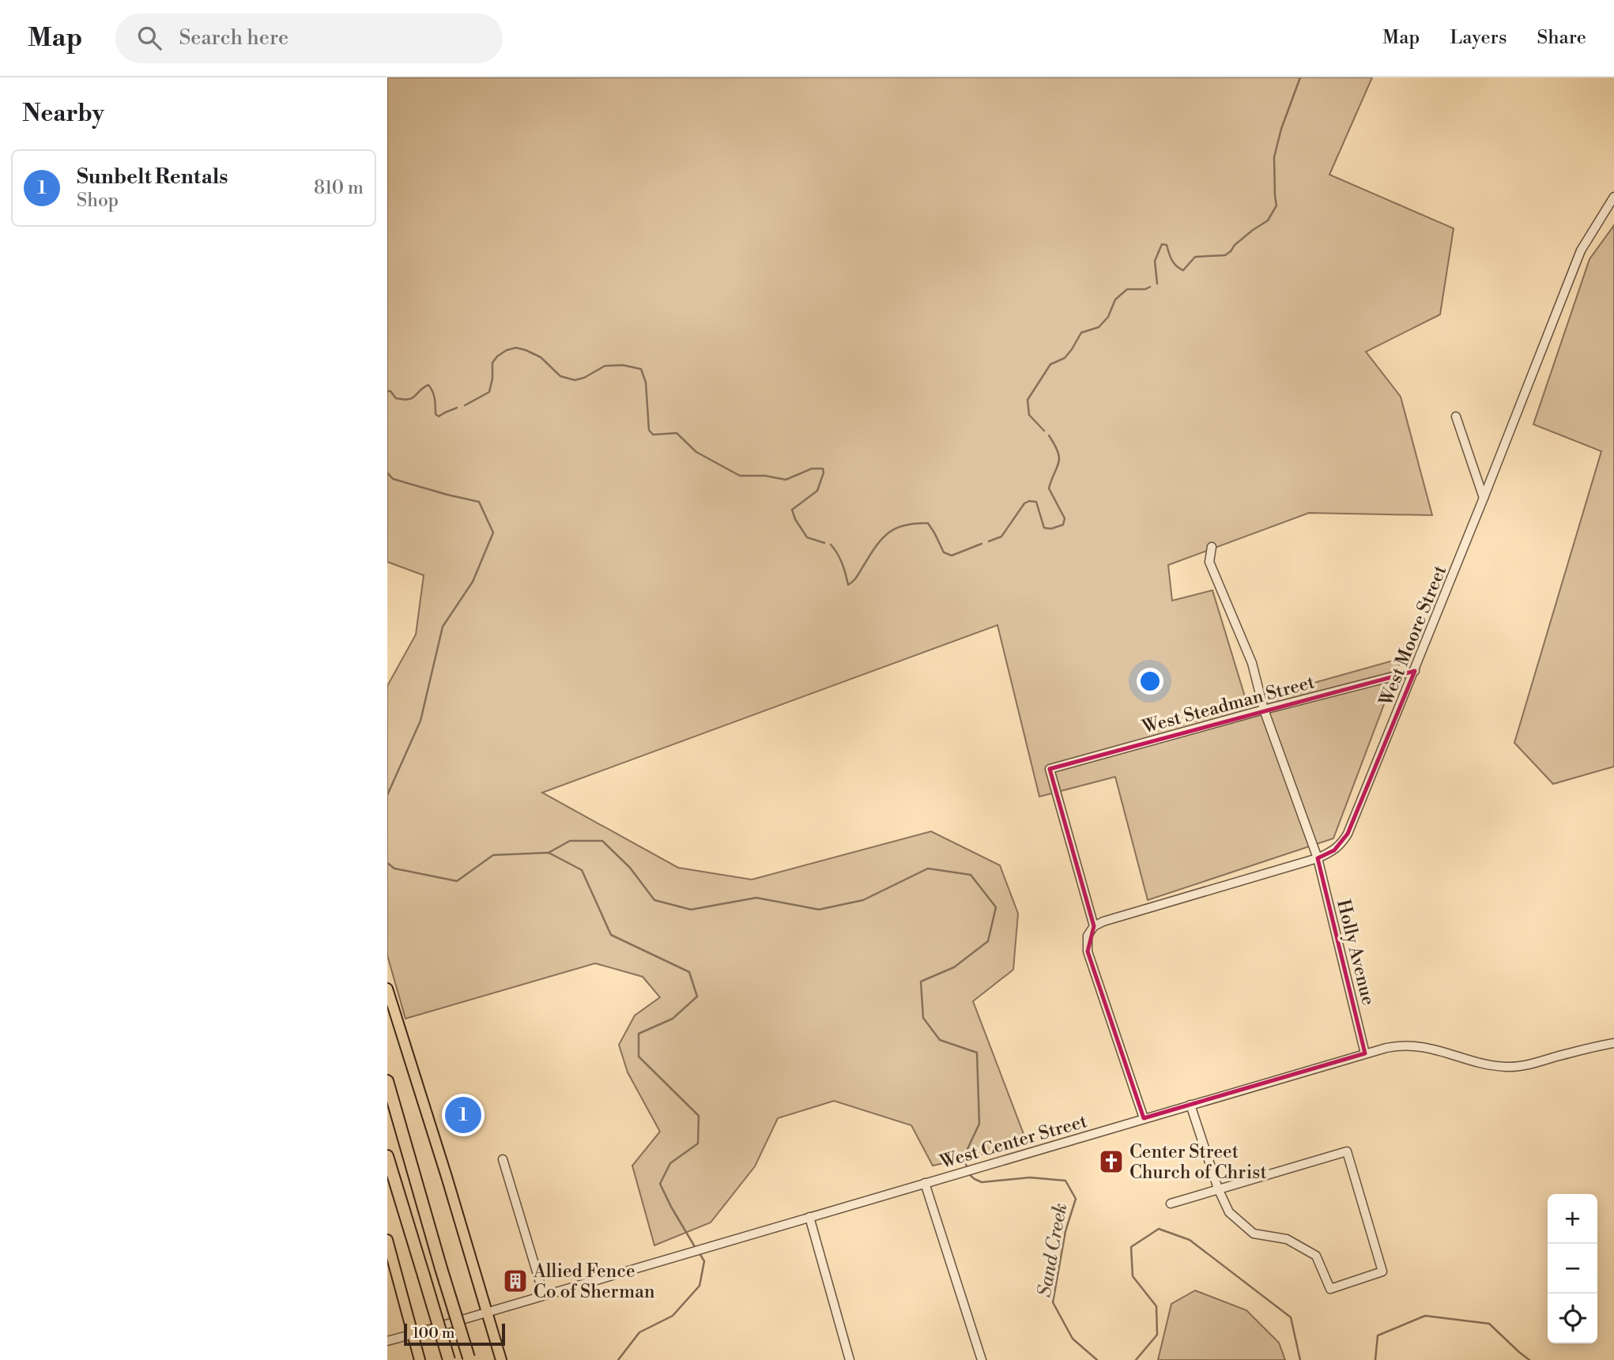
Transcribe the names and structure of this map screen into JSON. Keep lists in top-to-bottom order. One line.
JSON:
{"streets":{"street":["West Moore Street","West Steadman Street","Holly Avenue","West Center Street"]},"crossings":[["West Moore Street","West Steadman Street"],["West Moore Street","Holly Avenue"],["West Steadman Street","Holly Avenue"],["Holly Avenue","West Center Street"]],"water":["Sand Creek"],"places":{"church":["Center Street Church of Christ"],"building":["Allied Fence Co of Sherman"]},"scale_bar":"100 m","page":{"header":"Map","search":"Search here","nav":["Map","Layers","Share"],"heading":"Nearby","list":[{"mark":"1","name":"Sunbelt Rentals","note":"Shop","value":"810 m"}],"pins":"1","map_buttons":["+","−"],"scale":"100 m"}}
